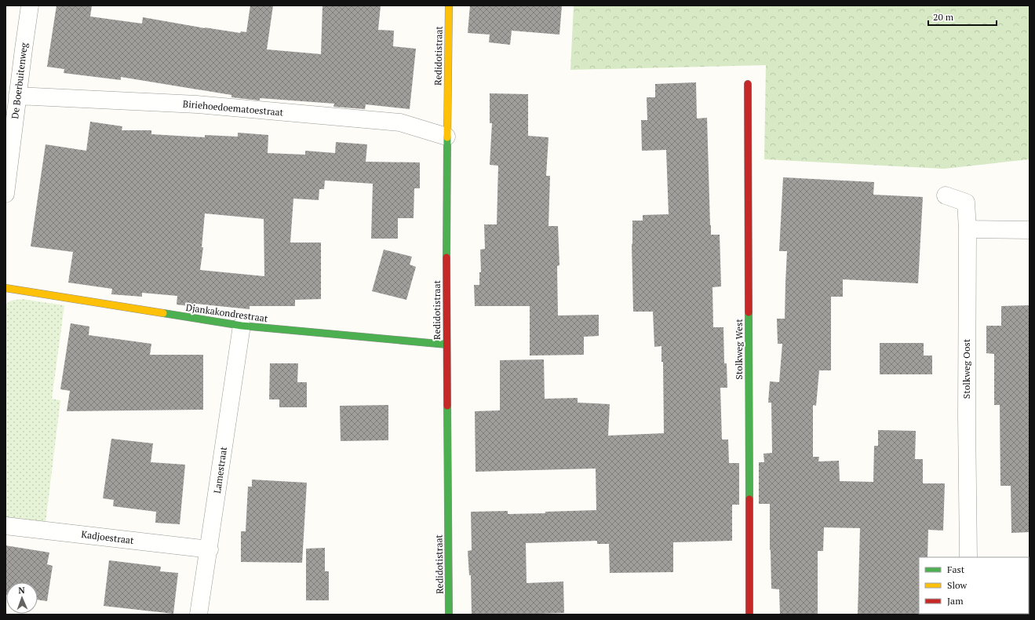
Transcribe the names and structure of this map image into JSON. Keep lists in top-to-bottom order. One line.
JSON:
{"streets":{"street":["Redidotistraat","De Boerbuitenweg","Biriehoedoematoestraat","Djankakondrestraat","Stolkweg West","Stolkweg Oost","Lamestraat","Kadjoestraat"]},"crossings":[["Redidotistraat","Biriehoedoematoestraat"],["Redidotistraat","Djankakondrestraat"],["De Boerbuitenweg","Biriehoedoematoestraat"],["Djankakondrestraat","Lamestraat"],["Lamestraat","Kadjoestraat"]],"legend":["Fast","Slow","Jam"],"scale_bar":"20 m","north":"top"}
